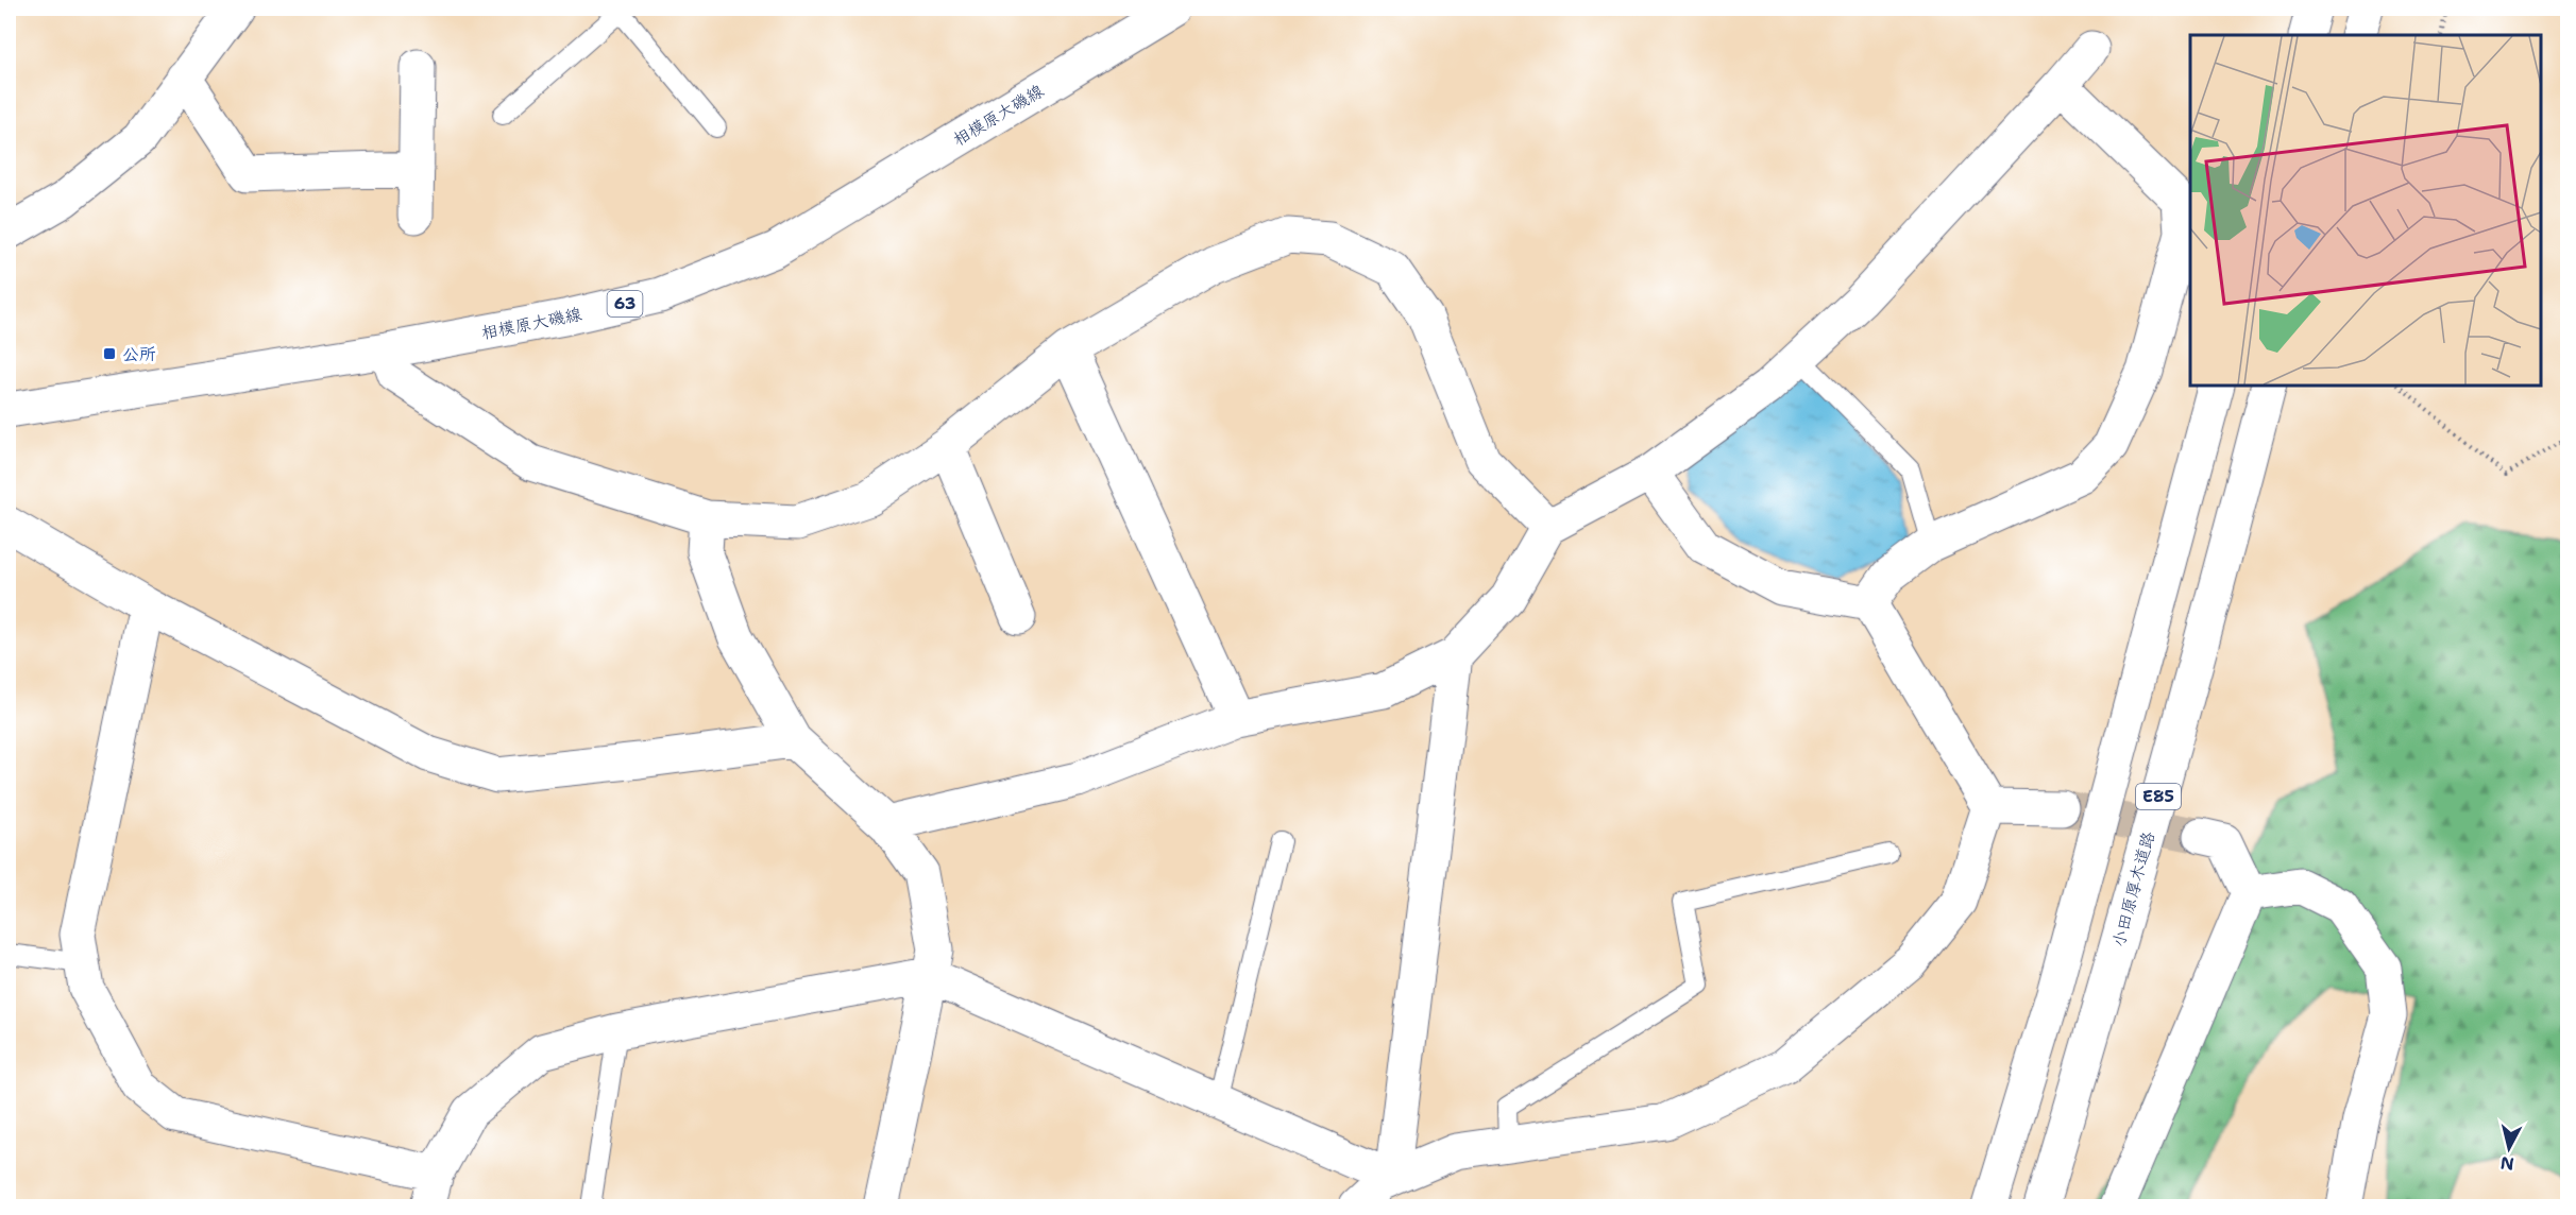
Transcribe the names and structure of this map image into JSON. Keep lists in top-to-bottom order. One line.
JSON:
{"streets":{"main road":["相模原大磯線","63","E85","小田原厚木道路"]},"places":{"transit":["公所"]},"north":"bottom"}
